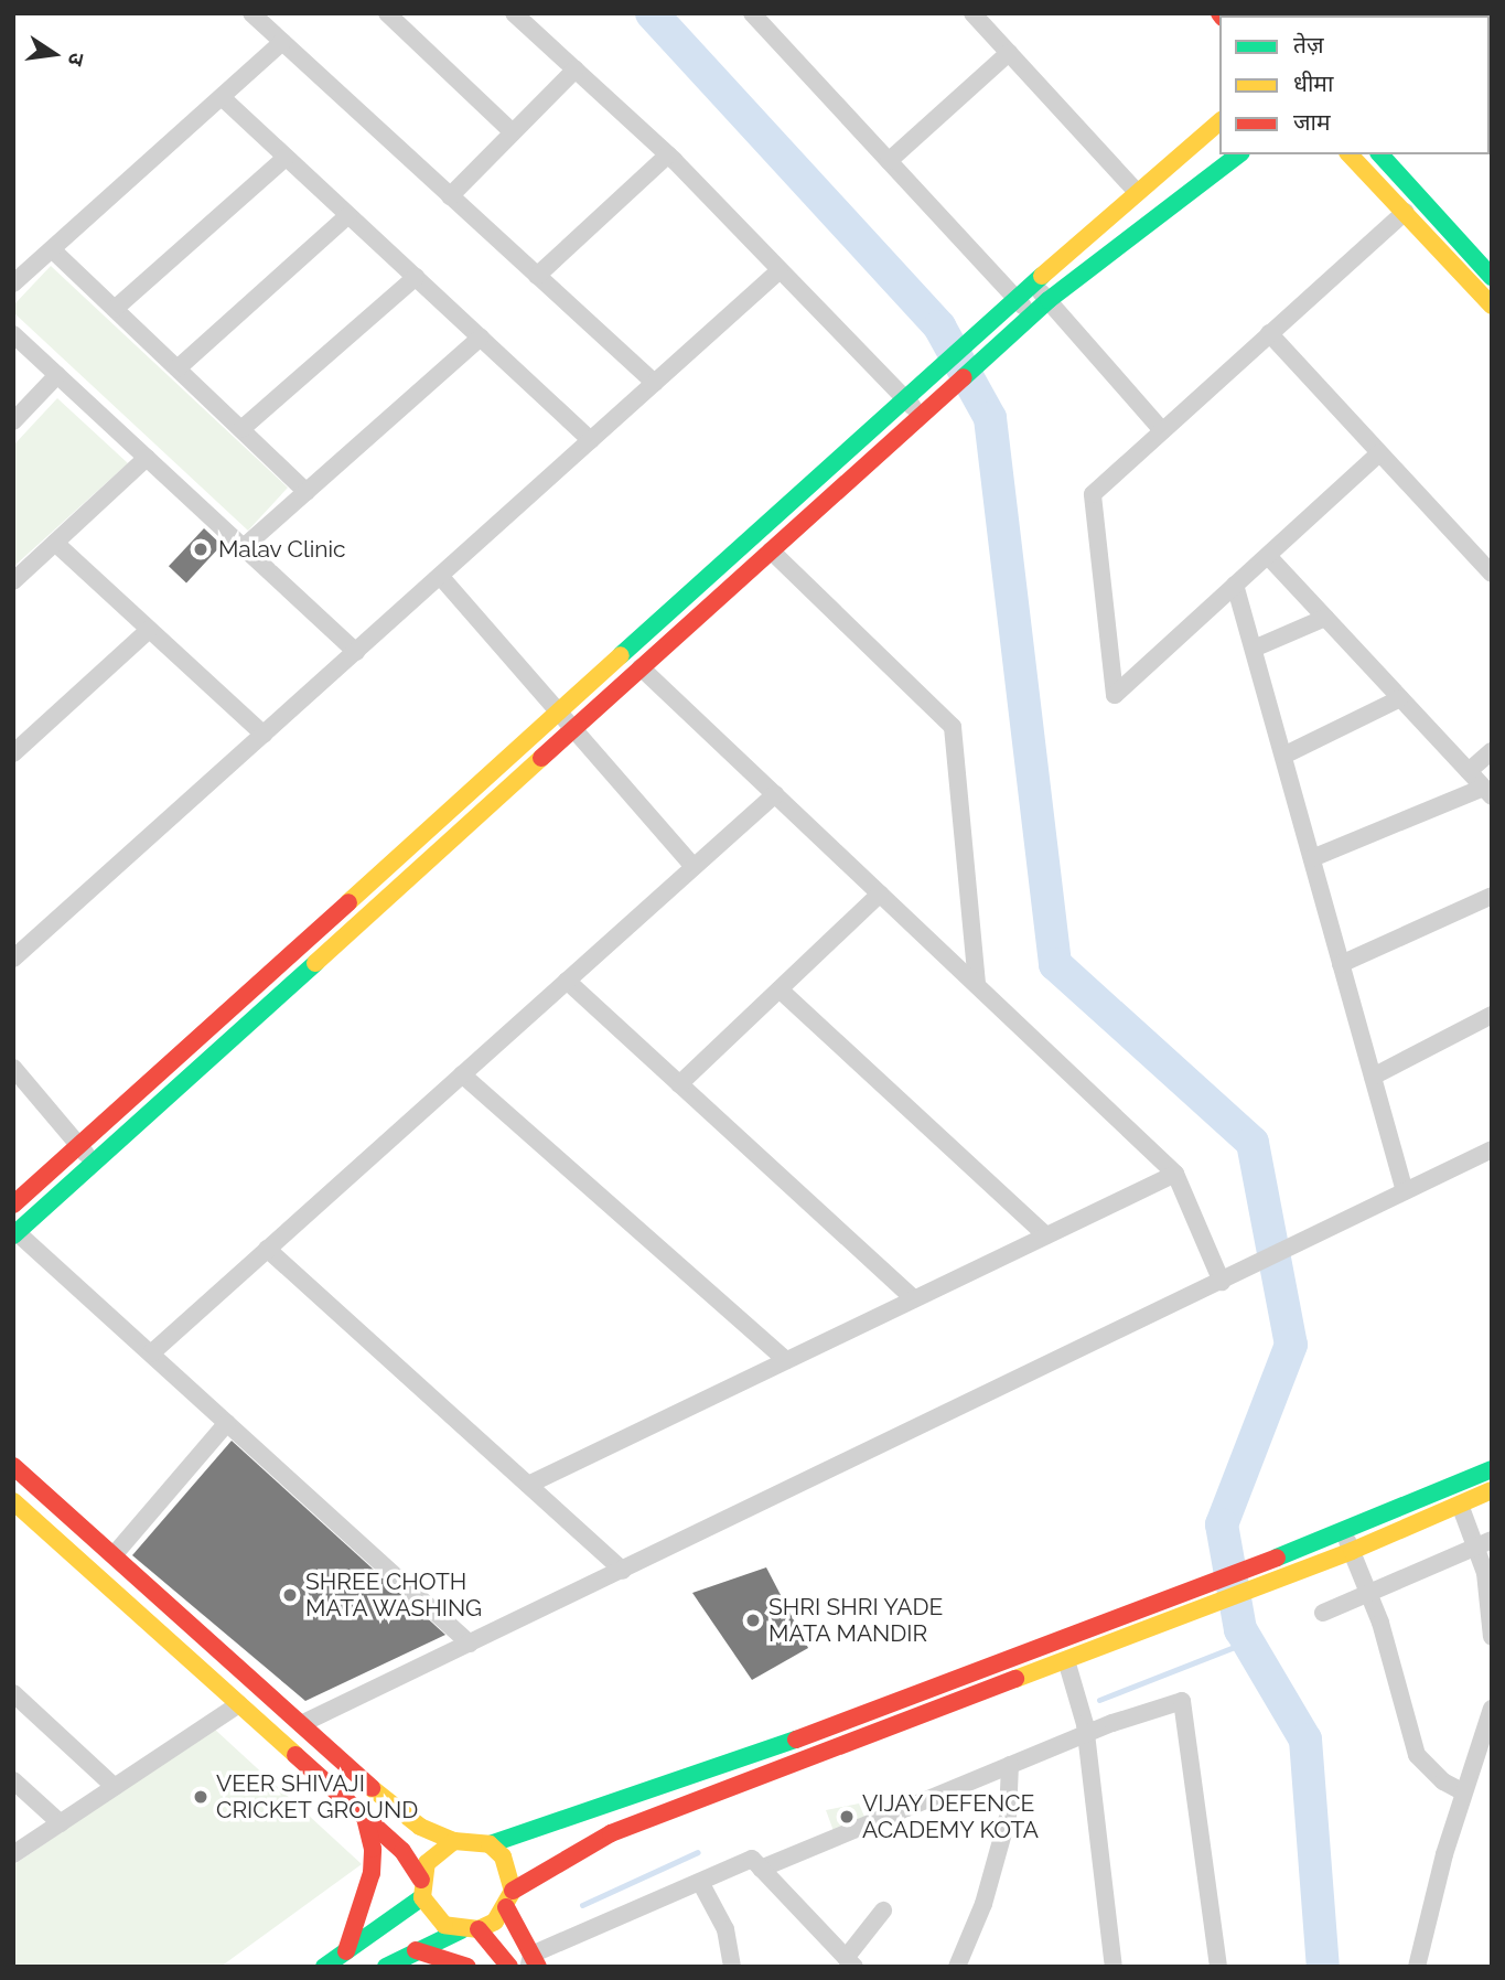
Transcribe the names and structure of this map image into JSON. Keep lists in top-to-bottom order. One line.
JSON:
{"places":["Malav Clinic","SHREE CHOTH MATA WASHING","SHRI SHRI YADE MATA MANDIR","VEER SHIVAJI CRICKET GROUND","VIJAY DEFENCE ACADEMY KOTA"],"legend":["तेज़","धीमा","जाम"],"north":"right"}
